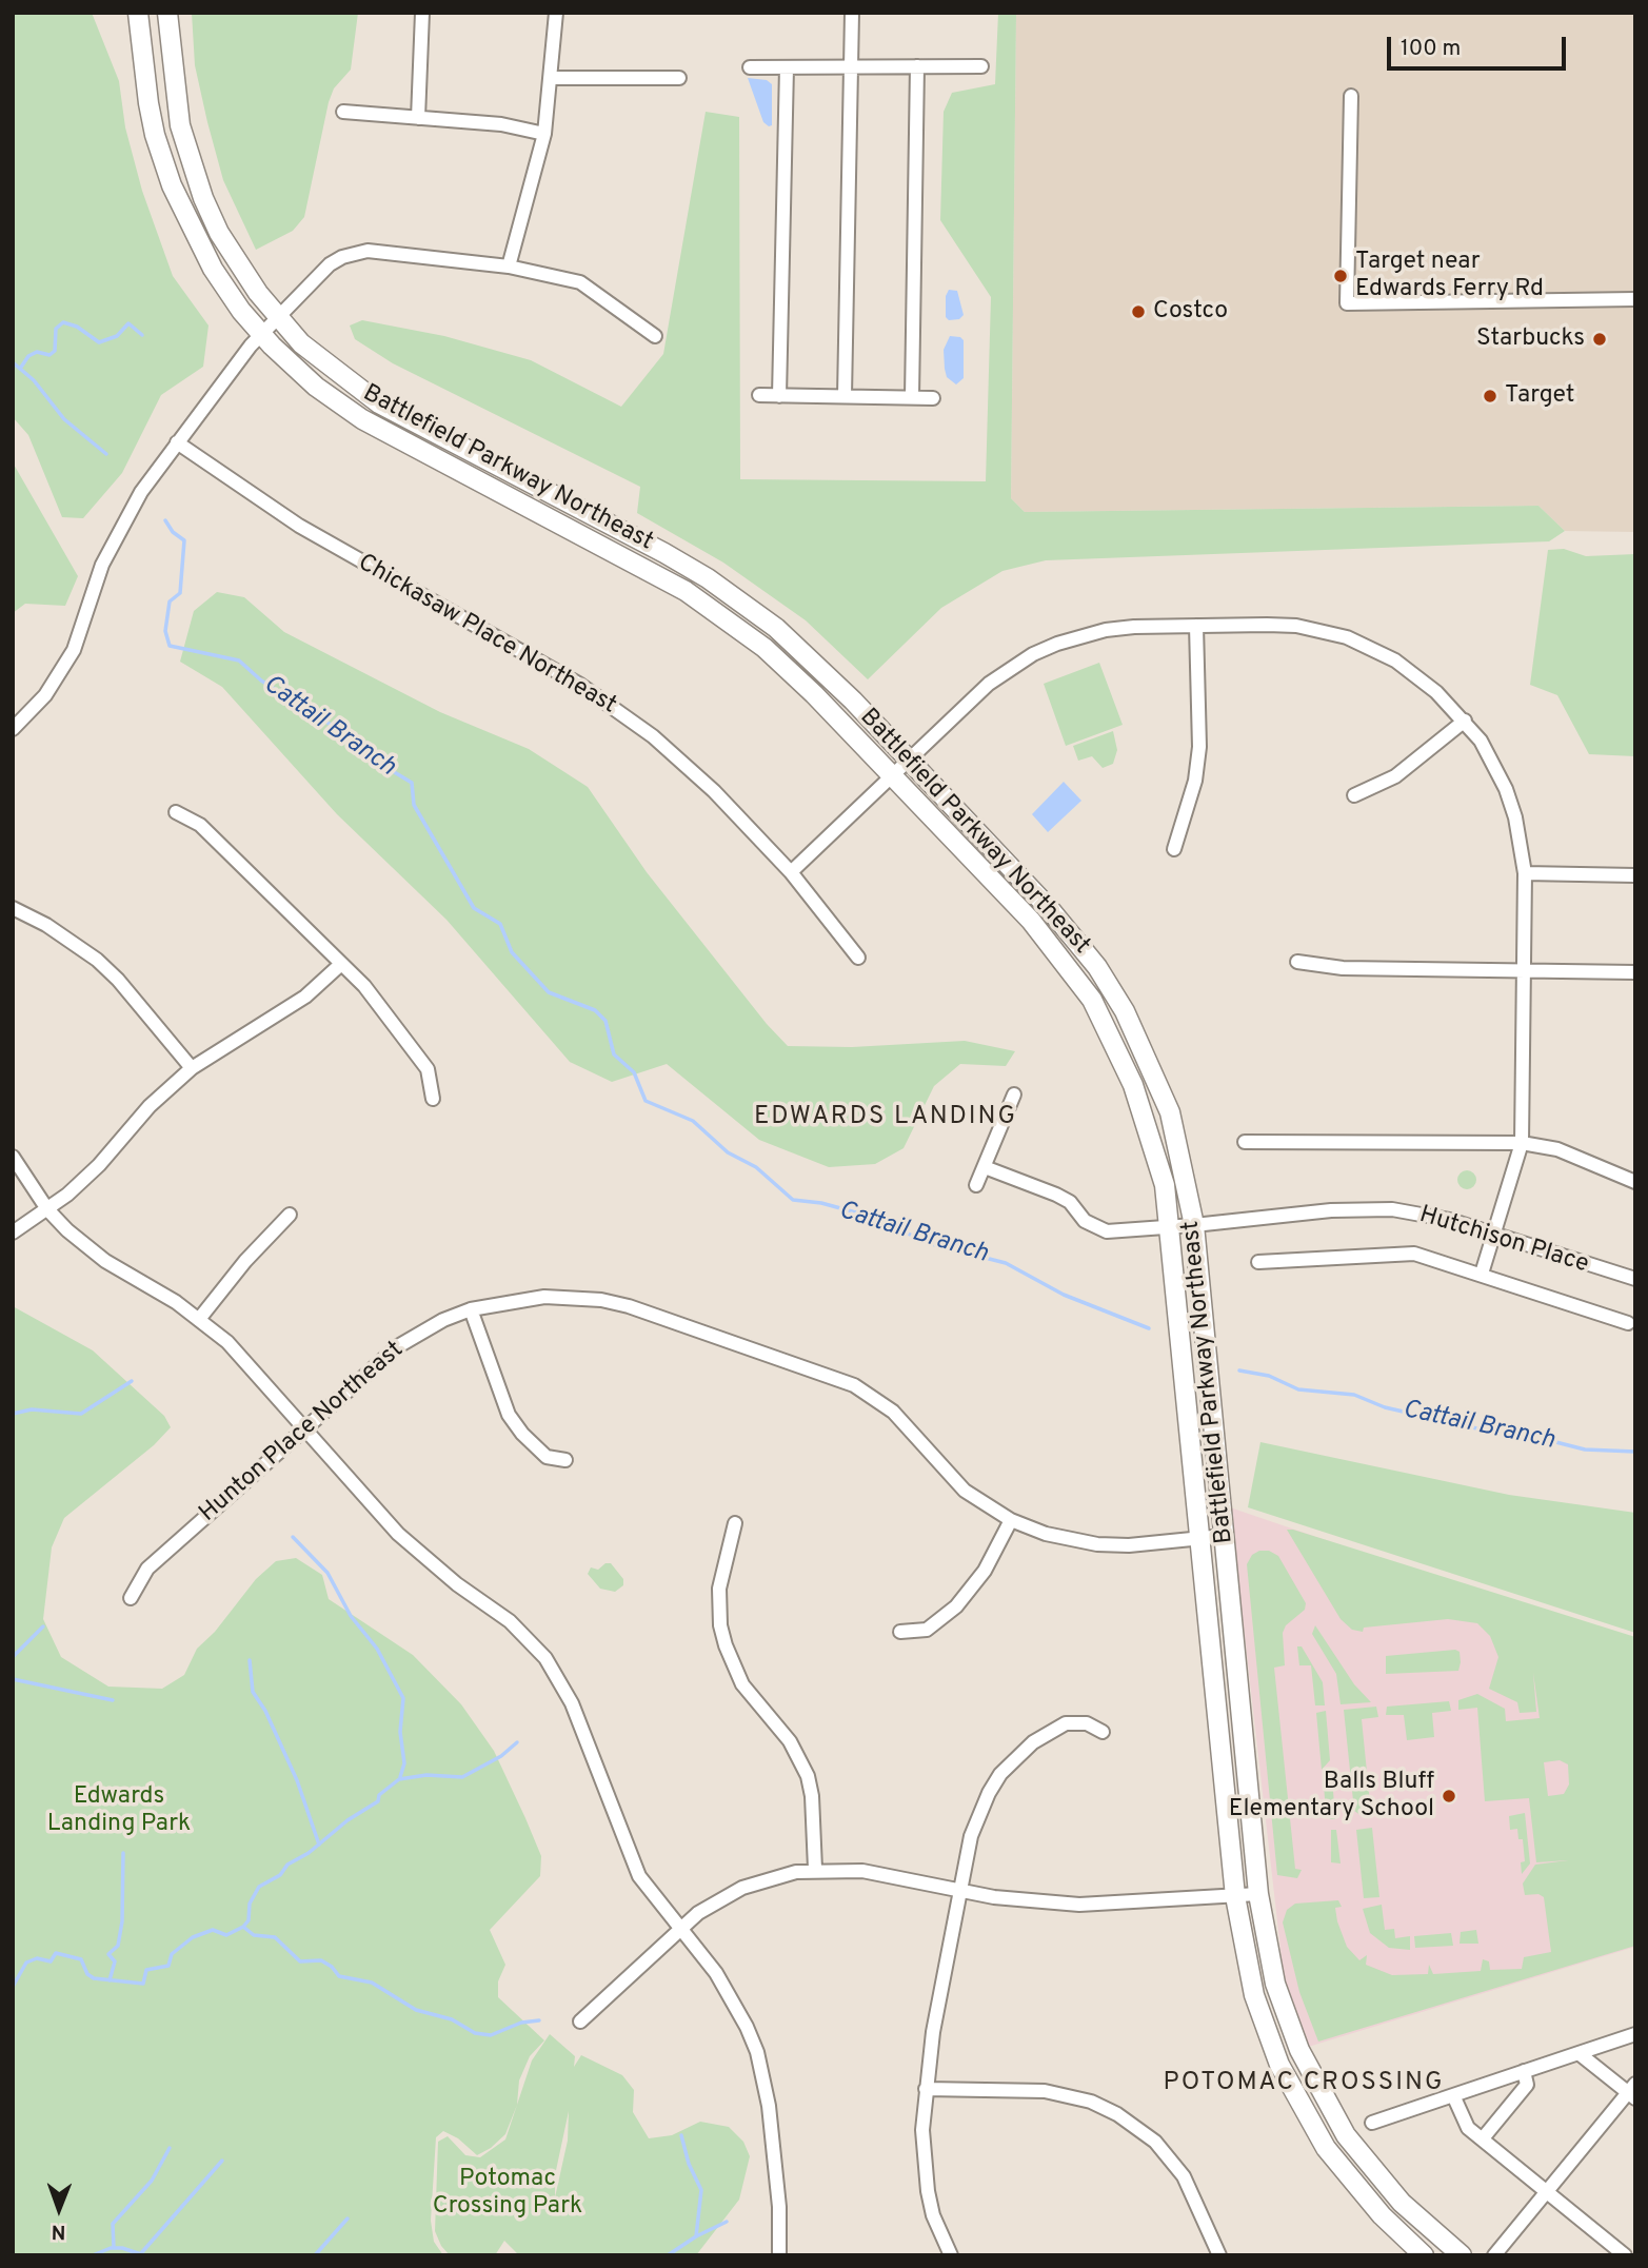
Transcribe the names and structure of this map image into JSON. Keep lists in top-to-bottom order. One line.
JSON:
{"streets":{"main road":["Battlefield Parkway Northeast"],"street":["Chickasaw Place Northeast","Hutchison Place","Hunton Place Northeast"]},"crossings":[["Battlefield Parkway Northeast","Hutchison Place"],["Battlefield Parkway Northeast","Hunton Place Northeast"]],"districts":["EDWARDS LANDING","POTOMAC CROSSING"],"water":["Cattail Branch"],"parks":["Edwards Landing Park","Potomac Crossing Park"],"places":["Target near Edwards Ferry Rd","Costco","Starbucks","Target","Balls Bluff Elementary School"],"scale_bar":"100 m","north":"bottom"}
